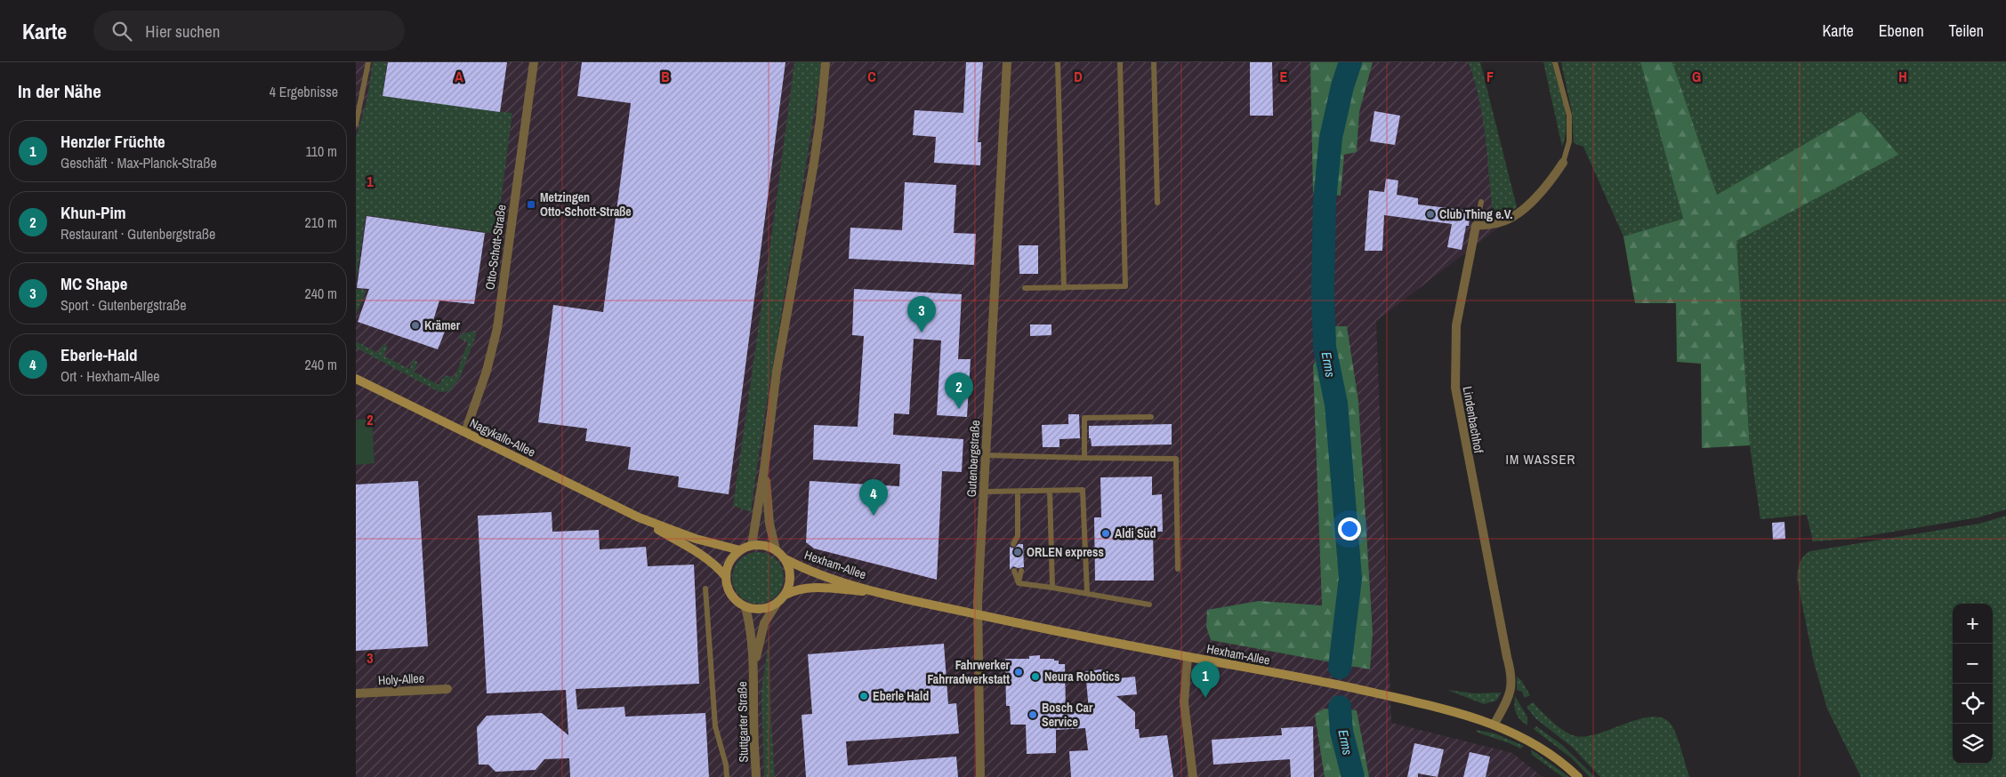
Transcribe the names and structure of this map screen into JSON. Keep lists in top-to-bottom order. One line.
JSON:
{"streets":{"main road":["Nagykallo-Allee","Hexham-Allee"],"street":["Otto-Schott-Straße","Lindenbachhof","Gutenbergstraße","Holy-Allee","Stuttgarter Straße"]},"crossings":[["Otto-Schott-Straße","Nagykallo-Allee"],["Lindenbachhof","Hexham-Allee"],["Nagykallo-Allee","Hexham-Allee"],["Nagykallo-Allee","Stuttgarter Straße"],["Gutenbergstraße","Hexham-Allee"],["Hexham-Allee","Stuttgarter Straße"]],"districts":["IM WASSER"],"water":["Erms"],"places":{"transit":["Metzingen Otto-Schott-Straße"],"other":["Club Thing e.V.","Krämer","Aldi Süd","ORLEN express","Fahrwerker Fahrradwerkstatt","Neura Robotics","Eberle Hald","Bosch Car Service"]},"page":{"header":"Karte","search":"Hier suchen","nav":["Karte","Ebenen","Teilen"],"heading":["In der Nähe","4 Ergebnisse"],"list":[{"mark":"1","name":"Henzler Früchte","note":"Geschäft · Max-Planck-Straße","value":"110 m"},{"mark":"2","name":"Khun-Pim","note":"Restaurant · Gutenbergstraße","value":"210 m"},{"mark":"3","name":"MC Shape","note":"Sport · Gutenbergstraße","value":"240 m"},{"mark":"4","name":"Eberle-Hald","note":"Ort · Hexham-Allee","value":"240 m"}],"pins":["3","2","4","1"],"map_buttons":["+","−"]},"grid":{"columns":["A","B","C","D","E","F","G","H"],"rows":["1","2","3"]}}
